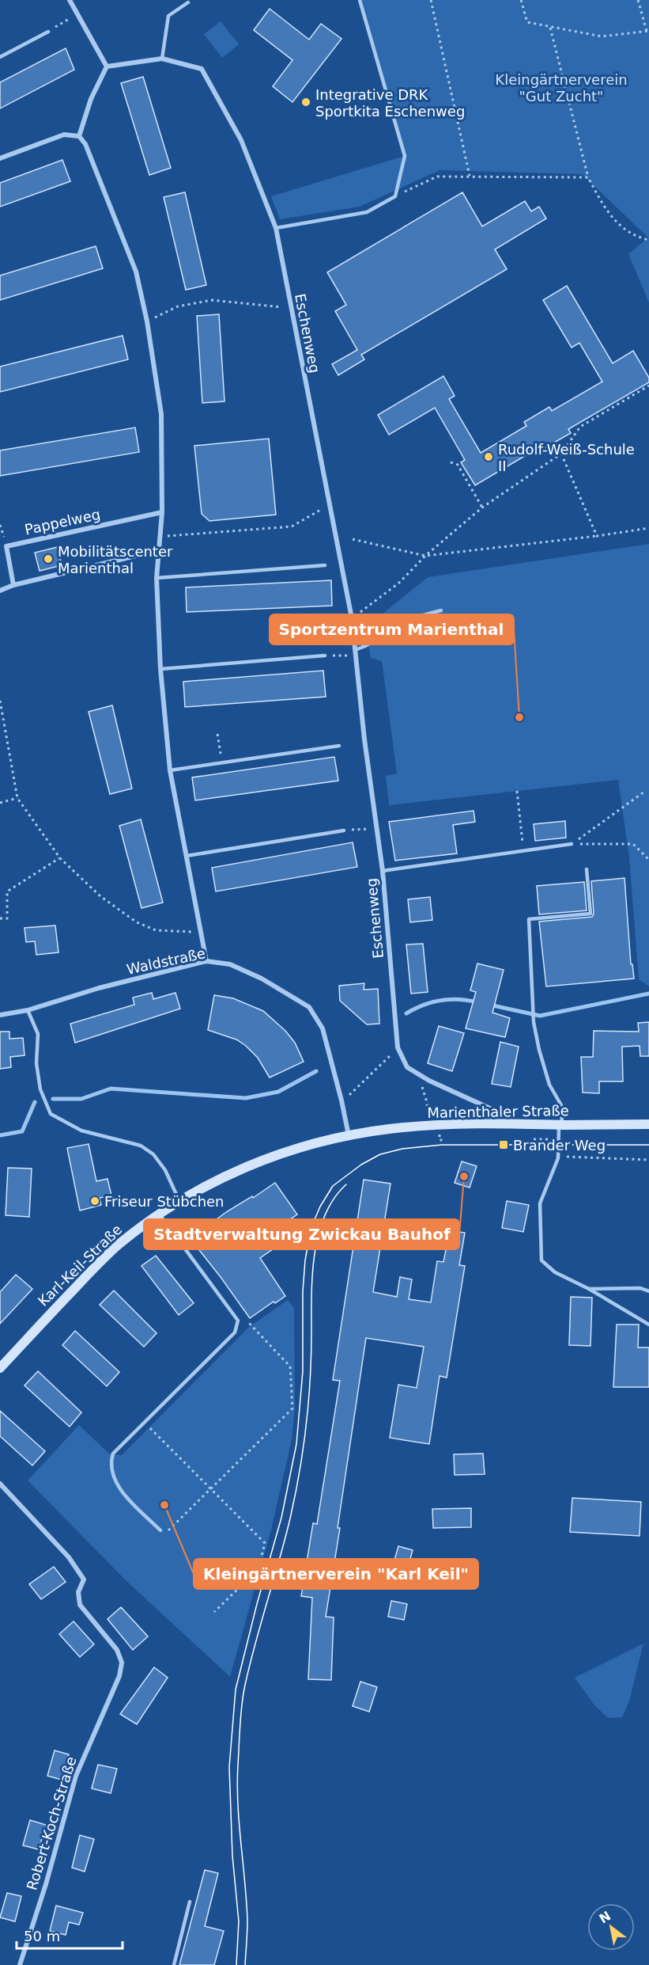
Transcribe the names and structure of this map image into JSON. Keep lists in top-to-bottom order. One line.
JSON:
{"streets":{"main road":["Marienthaler Straße","Karl-Keil-Straße"],"street":["Eschenweg","Pappelweg","Waldstraße","Robert-Koch-Straße"]},"crossings":[["Eschenweg","Marienthaler Straße"],["Waldstraße","Marienthaler Straße"],["Waldstraße","Karl-Keil-Straße"],["Marienthaler Straße","Karl-Keil-Straße"]],"parks":["Kleingärtnerverein \"Gut Zucht\""],"places":{"other":["Integrative DRK Sportkita Eschenweg","Rudolf-Weiß-Schule II","Mobilitätscenter Marienthal","Sportzentrum Marienthal","Stadtverwaltung Zwickau Bauhof","Friseur Stübchen","Kleingärtnerverein \"Karl Keil\""],"transit":["Brander Weg"]},"scale_bar":"50 m","north":"top left"}
